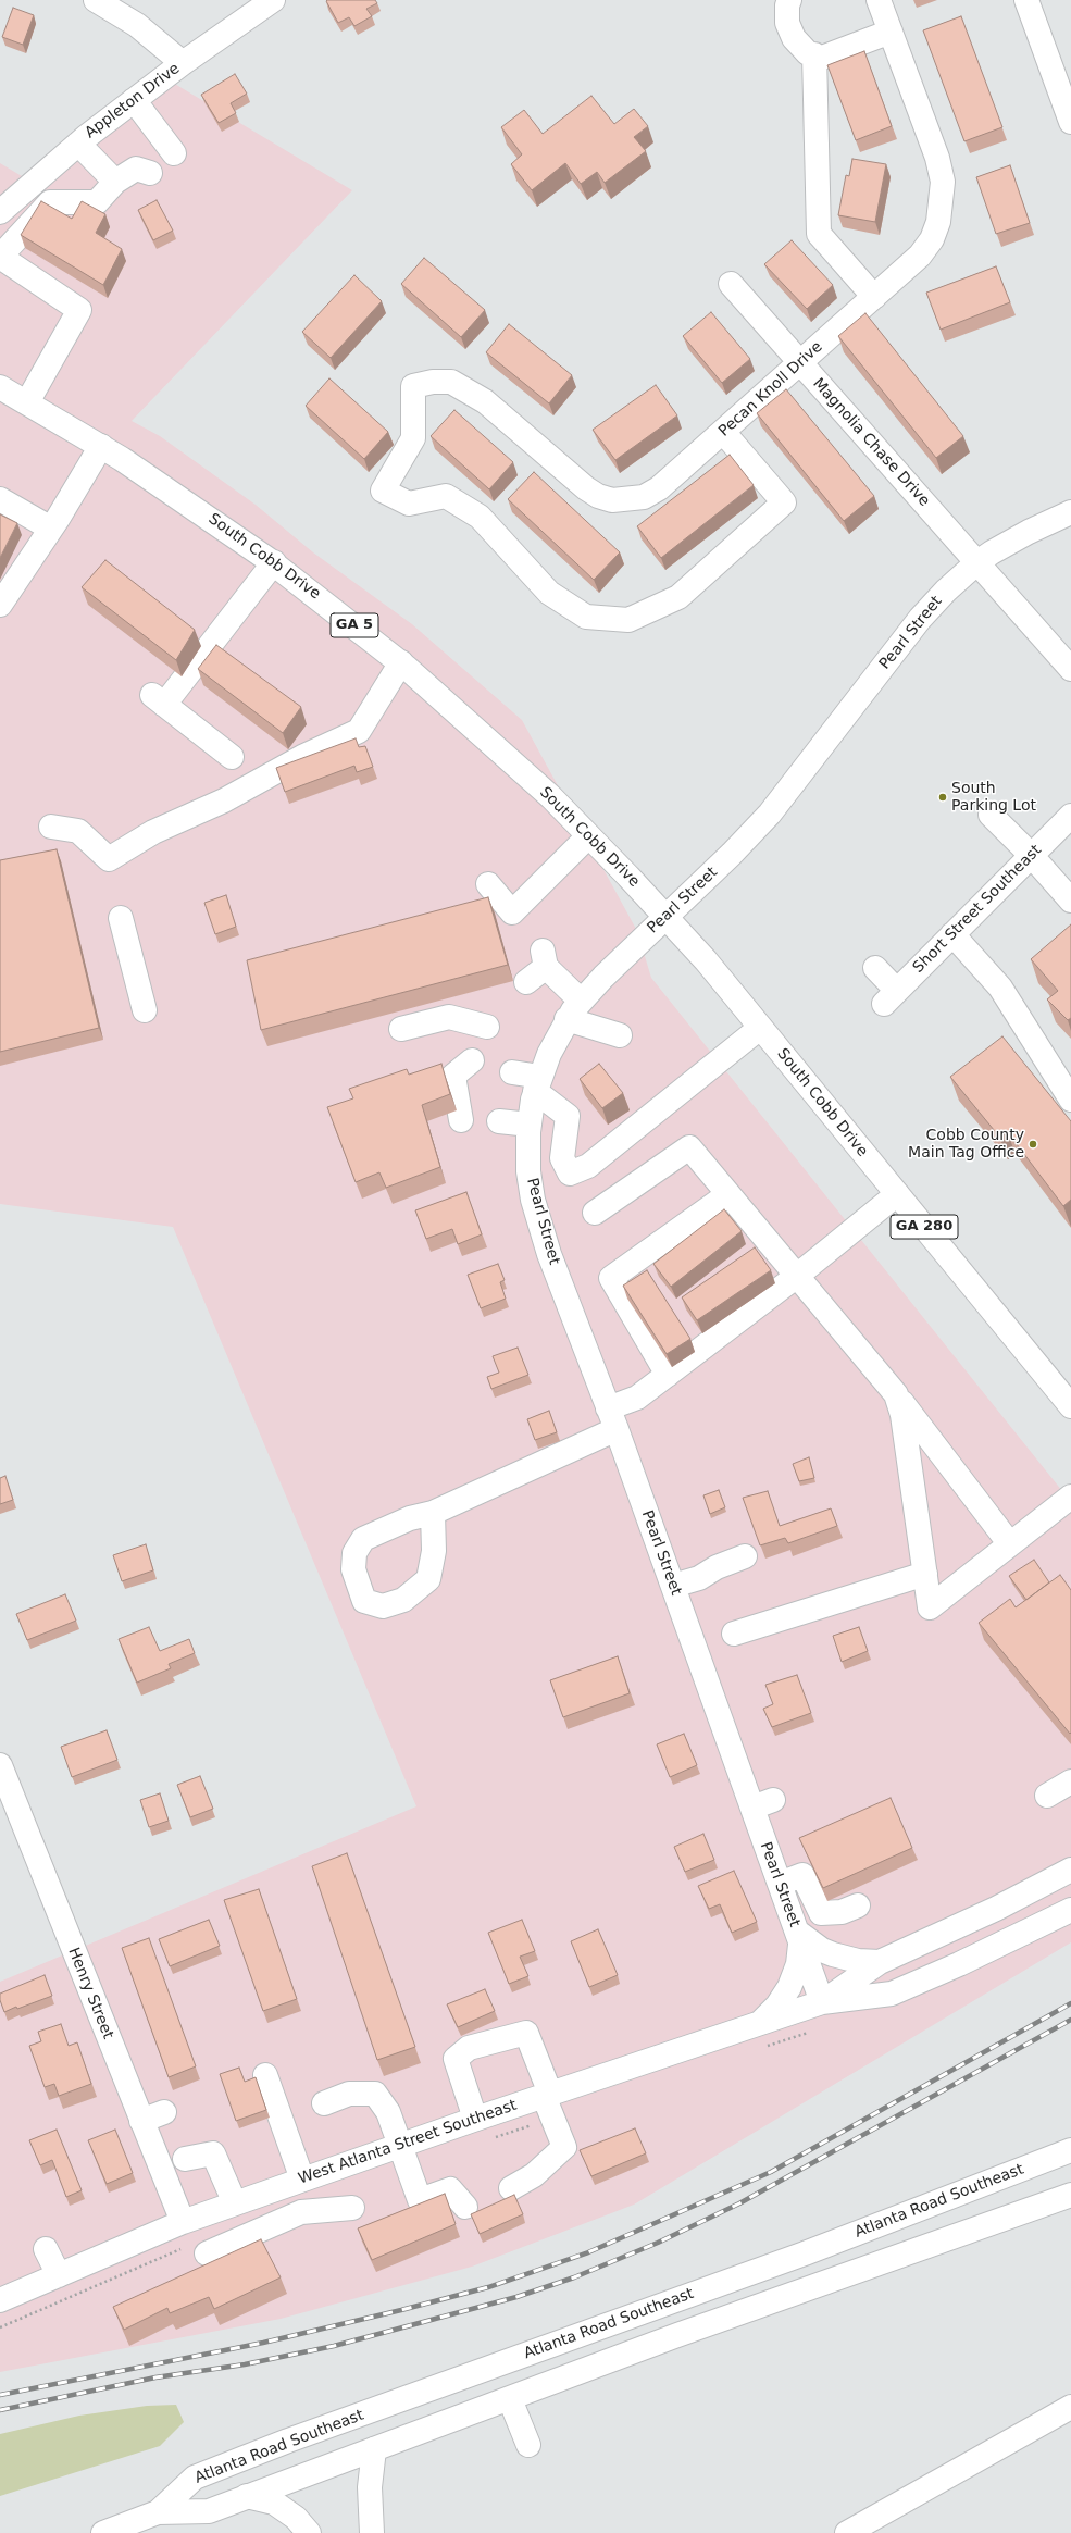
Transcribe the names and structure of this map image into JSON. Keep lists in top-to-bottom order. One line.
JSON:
{"streets":{"street":["Appleton Drive","Pecan Knoll Drive","Magnolia Chase Drive","South Cobb Drive","GA 5","Pearl Street","Short Street Southeast","GA 280","Henry Street","West Atlanta Street Southeast","Atlanta Road Southeast"]},"crossings":[["Pecan Knoll Drive","Magnolia Chase Drive"],["Magnolia Chase Drive","Pearl Street"],["South Cobb Drive","Pearl Street"],["Pearl Street","West Atlanta Street Southeast"],["Henry Street","West Atlanta Street Southeast"]],"places":["South Parking Lot","Cobb County Main Tag Office"]}
